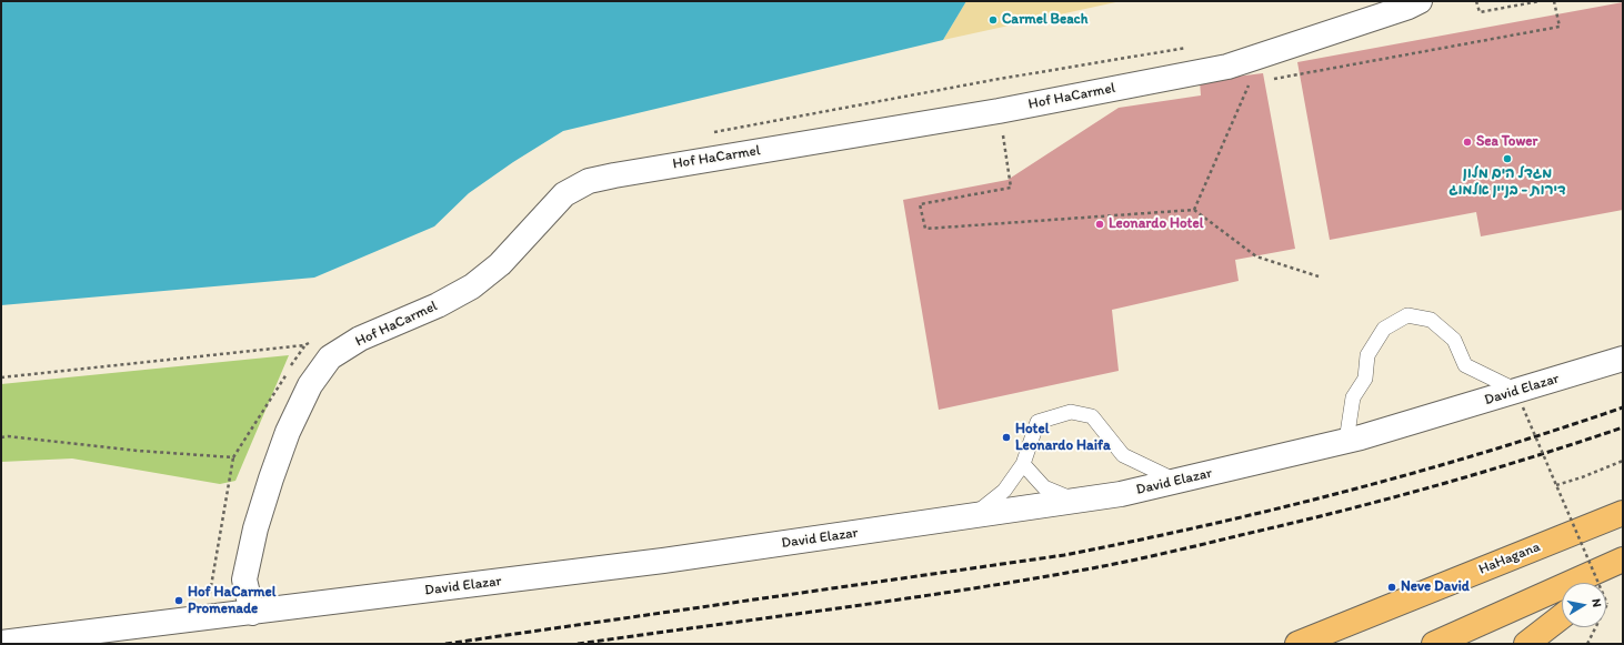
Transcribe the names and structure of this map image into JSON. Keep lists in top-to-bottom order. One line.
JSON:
{"streets":{"highway":["HaHagana"],"street":["Hof HaCarmel","David Elazar"]},"crossings":[["Hof HaCarmel","David Elazar"]],"places":["Carmel Beach","Sea Tower","מגדל הים מלון דירות - בניין אלמוג","Leonardo Hotel","Hotel Leonardo Haifa","Neve David","Hof HaCarmel Promenade"],"north":"right"}
